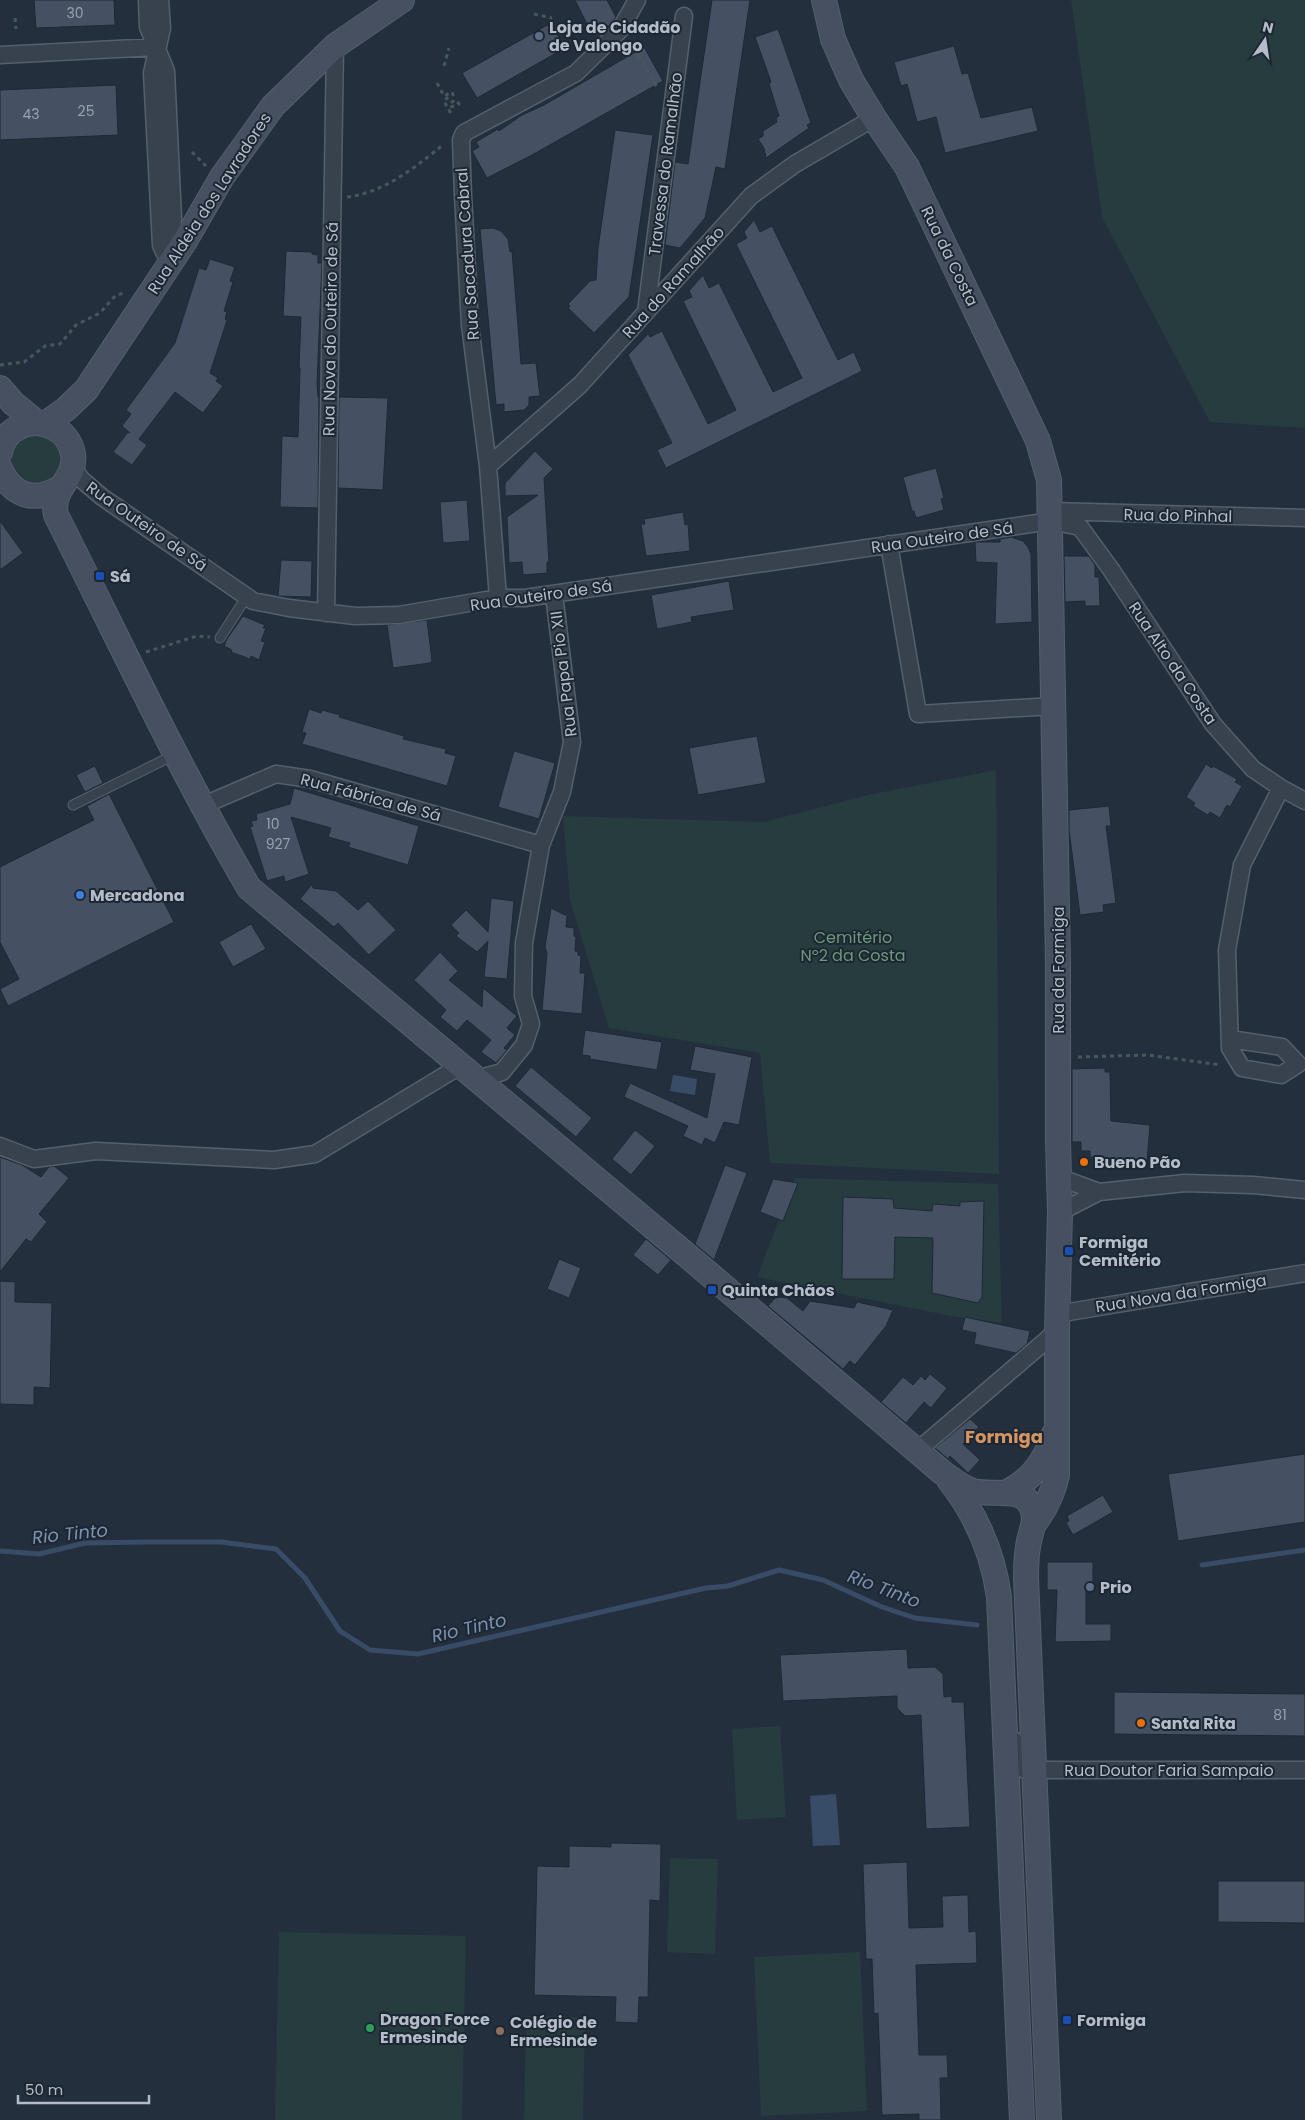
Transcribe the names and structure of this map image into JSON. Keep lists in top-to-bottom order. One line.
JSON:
{"streets":{"main road":["Rua Aldeia dos Lavradores","Rua da Costa","Rua da Formiga"],"street":["Travessa do Ramalhão","Rua Sacadura Cabral","Rua do Ramalhão","Rua Nova do Outeiro de Sá","Rua do Pinhal","Rua Outeiro de Sá","Rua Alto da Costa","Rua Papa Pio XII","Rua Fábrica de Sá","Rua Nova da Formiga","Rua Doutor Faria Sampaio"]},"crossings":[["Travessa do Ramalhão","Rua do Ramalhão"],["Rua Aldeia dos Lavradores","Rua Nova do Outeiro de Sá"],["Rua Aldeia dos Lavradores","Rua Outeiro de Sá"],["Rua Sacadura Cabral","Rua do Ramalhão"],["Rua Sacadura Cabral","Rua Outeiro de Sá"],["Rua da Costa","Rua do Ramalhão"],["Rua da Costa","Rua do Pinhal"],["Rua da Costa","Rua Outeiro de Sá"],["Rua da Costa","Rua Alto da Costa"],["Rua da Costa","Rua da Formiga"],["Rua Nova do Outeiro de Sá","Rua Outeiro de Sá"],["Rua do Pinhal","Rua Outeiro de Sá"],["Rua do Pinhal","Rua Alto da Costa"],["Rua do Pinhal","Rua da Formiga"],["Rua Outeiro de Sá","Rua Alto da Costa"],["Rua Outeiro de Sá","Rua Papa Pio XII"],["Rua Outeiro de Sá","Rua da Formiga"],["Rua Alto da Costa","Rua da Formiga"],["Rua Papa Pio XII","Rua Fábrica de Sá"],["Rua da Formiga","Rua Nova da Formiga"]],"districts":["Formiga"],"water":["Rio Tinto"],"parks":["Cemitério Nº2 da Costa"],"places":{"other":["Loja de Cidadão de Valongo","Mercadona","Bueno Pão","Prio","Santa Rita","Dragon Force Ermesinde","Colégio de Ermesinde"],"transit":["Sá","Formiga Cemitério","Quinta Chãos","Formiga"]},"house_numbers":["30","25","43","10","927","81"],"scale_bar":"50 m","north":"top"}
